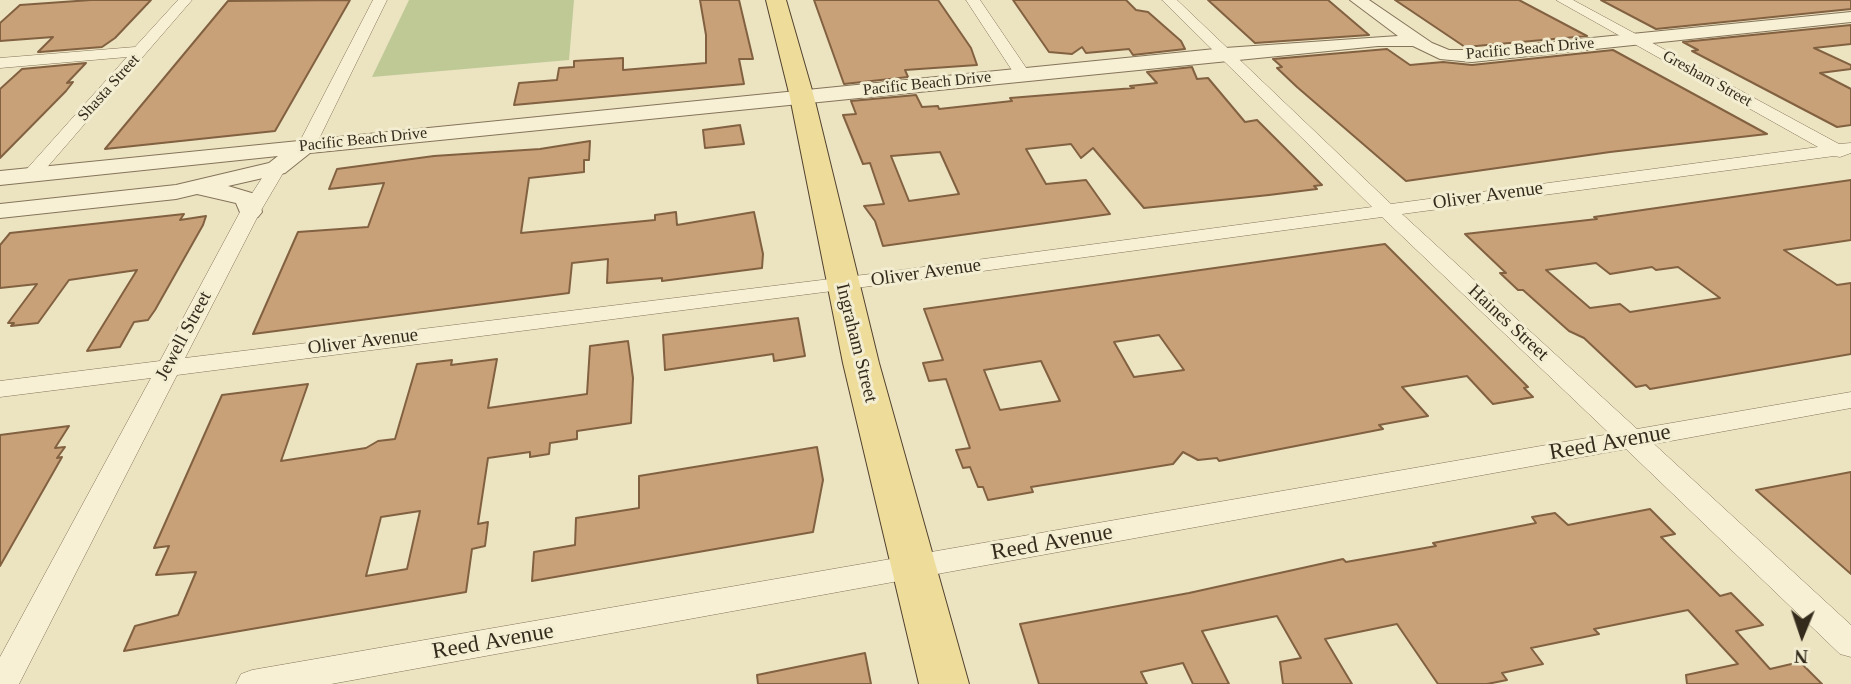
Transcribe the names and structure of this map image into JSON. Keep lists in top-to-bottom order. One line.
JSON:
{"streets":{"main road":["Ingraham Street"],"street":["Pacific Beach Drive","Gresham Street","Shasta Street","Oliver Avenue","Haines Street","Jewell Street","Reed Avenue"]},"crossings":[["Pacific Beach Drive","Gresham Street"],["Pacific Beach Drive","Shasta Street"],["Pacific Beach Drive","Haines Street"],["Pacific Beach Drive","Jewell Street"],["Pacific Beach Drive","Ingraham Street"],["Gresham Street","Oliver Avenue"],["Oliver Avenue","Haines Street"],["Oliver Avenue","Jewell Street"],["Oliver Avenue","Ingraham Street"],["Haines Street","Reed Avenue"],["Ingraham Street","Reed Avenue"]],"north":"bottom"}
